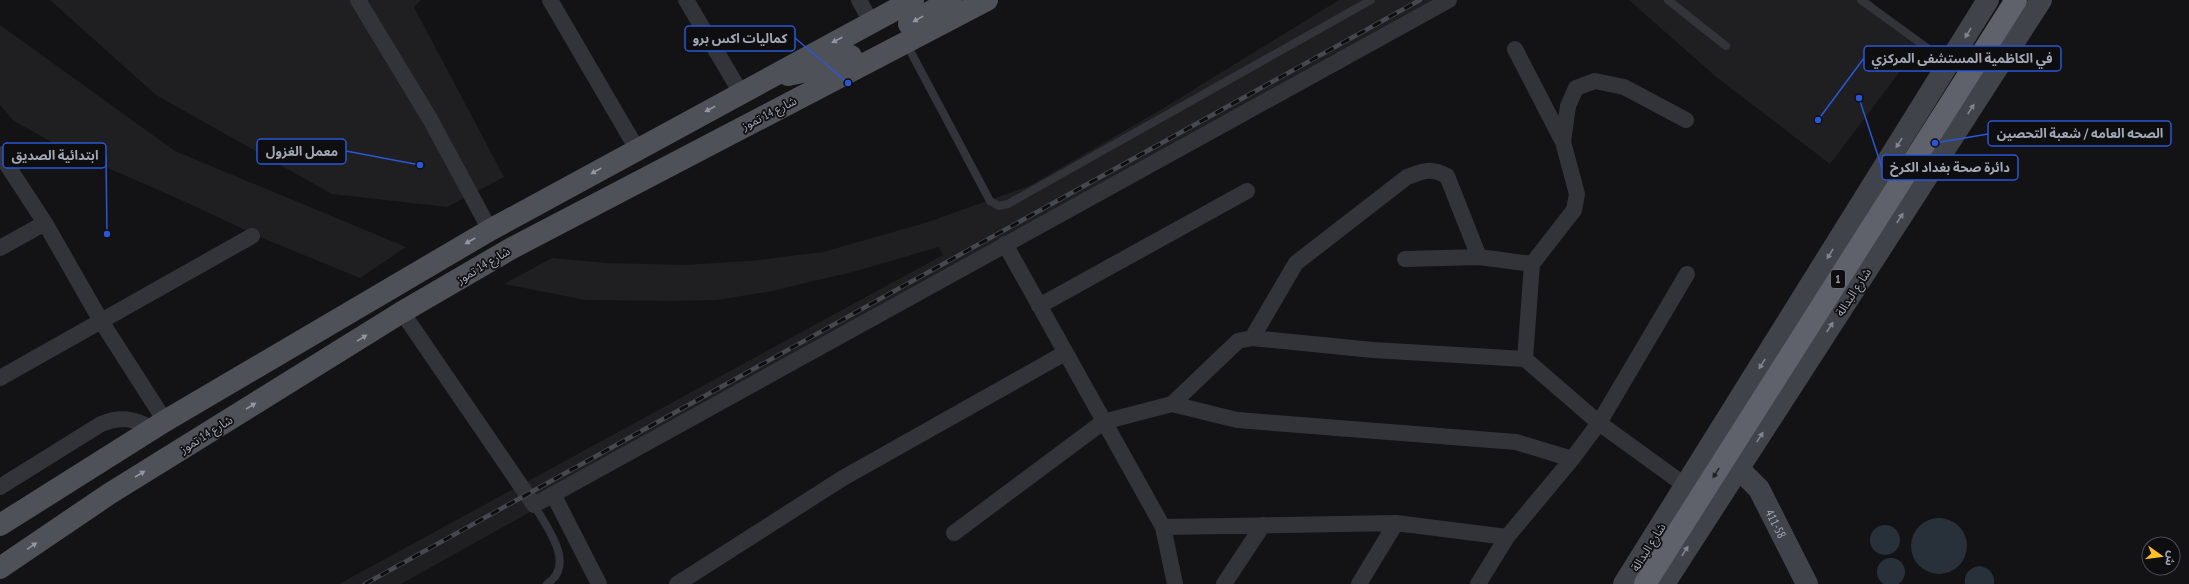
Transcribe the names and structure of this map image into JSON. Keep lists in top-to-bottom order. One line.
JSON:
{"streets":{"highway":["1"],"main road":["شارع 14 تموز","شارع البدالة","411-58"]},"crossings":[["شارع البدالة","411-58"]],"places":["كماليات اكس برو","دائرة صحة بغداد الكرخ","في الكاظمية المستشفى المركزي","الصحه العامه / شعبة التحصين","معمل الغزول","ابتدائية الصديق"],"north":"right"}
